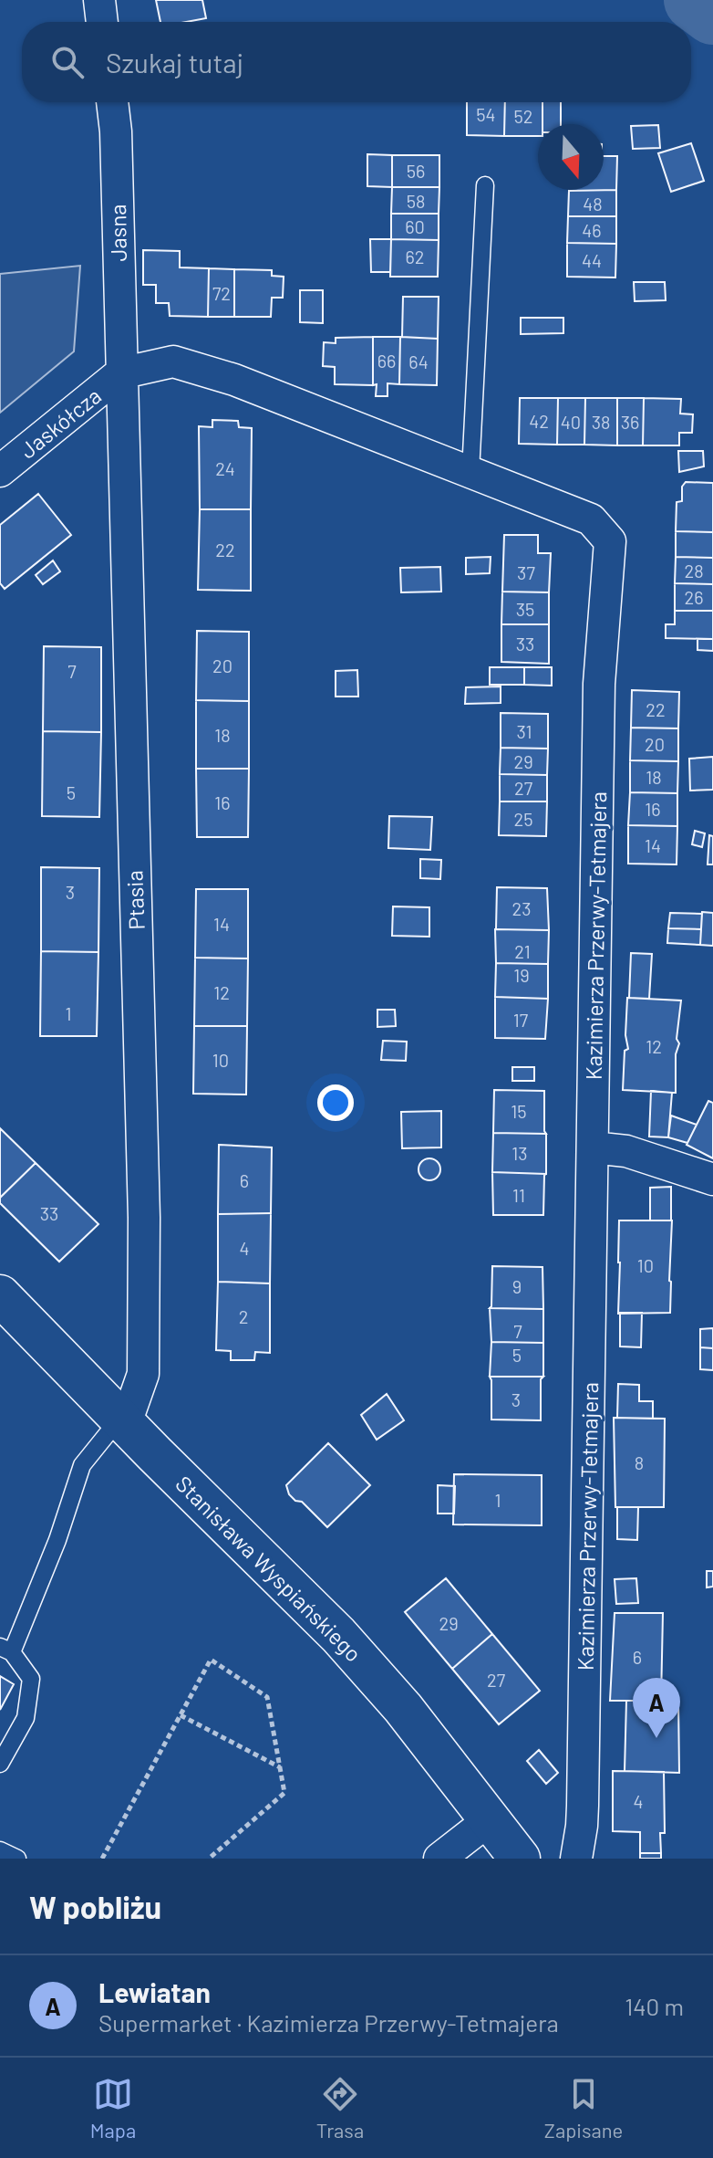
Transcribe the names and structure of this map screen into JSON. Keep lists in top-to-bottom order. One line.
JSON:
{"streets":{"main road":["Stanisława Wyspiańskiego"],"street":["Jasna","Jaskółcza","Ptasia","Kazimierza Przerwy-Tetmajera"]},"crossings":[["Jasna","Jaskółcza"],["Jasna","Ptasia"],["Jasna","Kazimierza Przerwy-Tetmajera"],["Jaskółcza","Ptasia"],["Jaskółcza","Kazimierza Przerwy-Tetmajera"],["Ptasia","Kazimierza Przerwy-Tetmajera"],["Ptasia","Stanisława Wyspiańskiego"]],"house_numbers":["54","52","56","58","48","60","46","62","44","72","66","64","42","40","38","36","24","22","28","37","26","35","33","20","7","22","31","18","20","29","18","27","5","16","16","25","14","3","23","14","21","19","12","1","17","12","10","15","13","6","11","33","4","10","9","2","7","5","3","8","1","29","6","27","4"],"north":"bottom","page":{"search":"Szukaj tutaj","pins":"A","heading":"W pobliżu","list":[{"mark":"A","name":"Lewiatan","note":"Supermarket · Kazimierza Przerwy-Tetmajera","value":"140 m"}],"nav":["Mapa","Trasa","Zapisane"]}}
